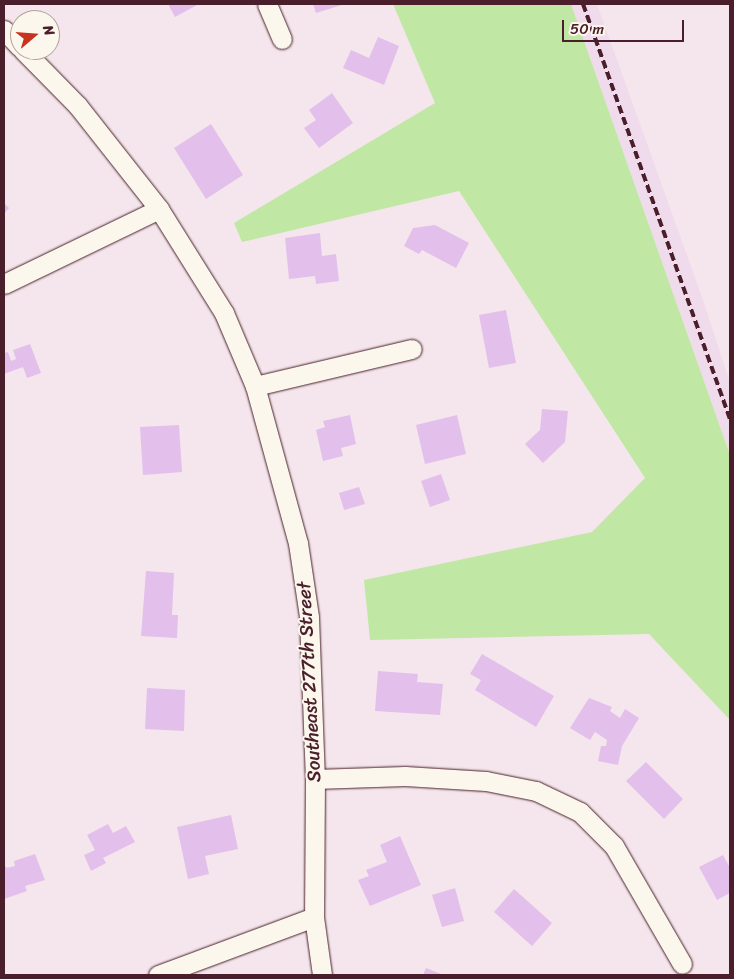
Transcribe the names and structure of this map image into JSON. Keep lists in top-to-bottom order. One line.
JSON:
{"streets":{"street":["Southeast 277th Street"]},"scale_bar":"50 m","north":"right"}
